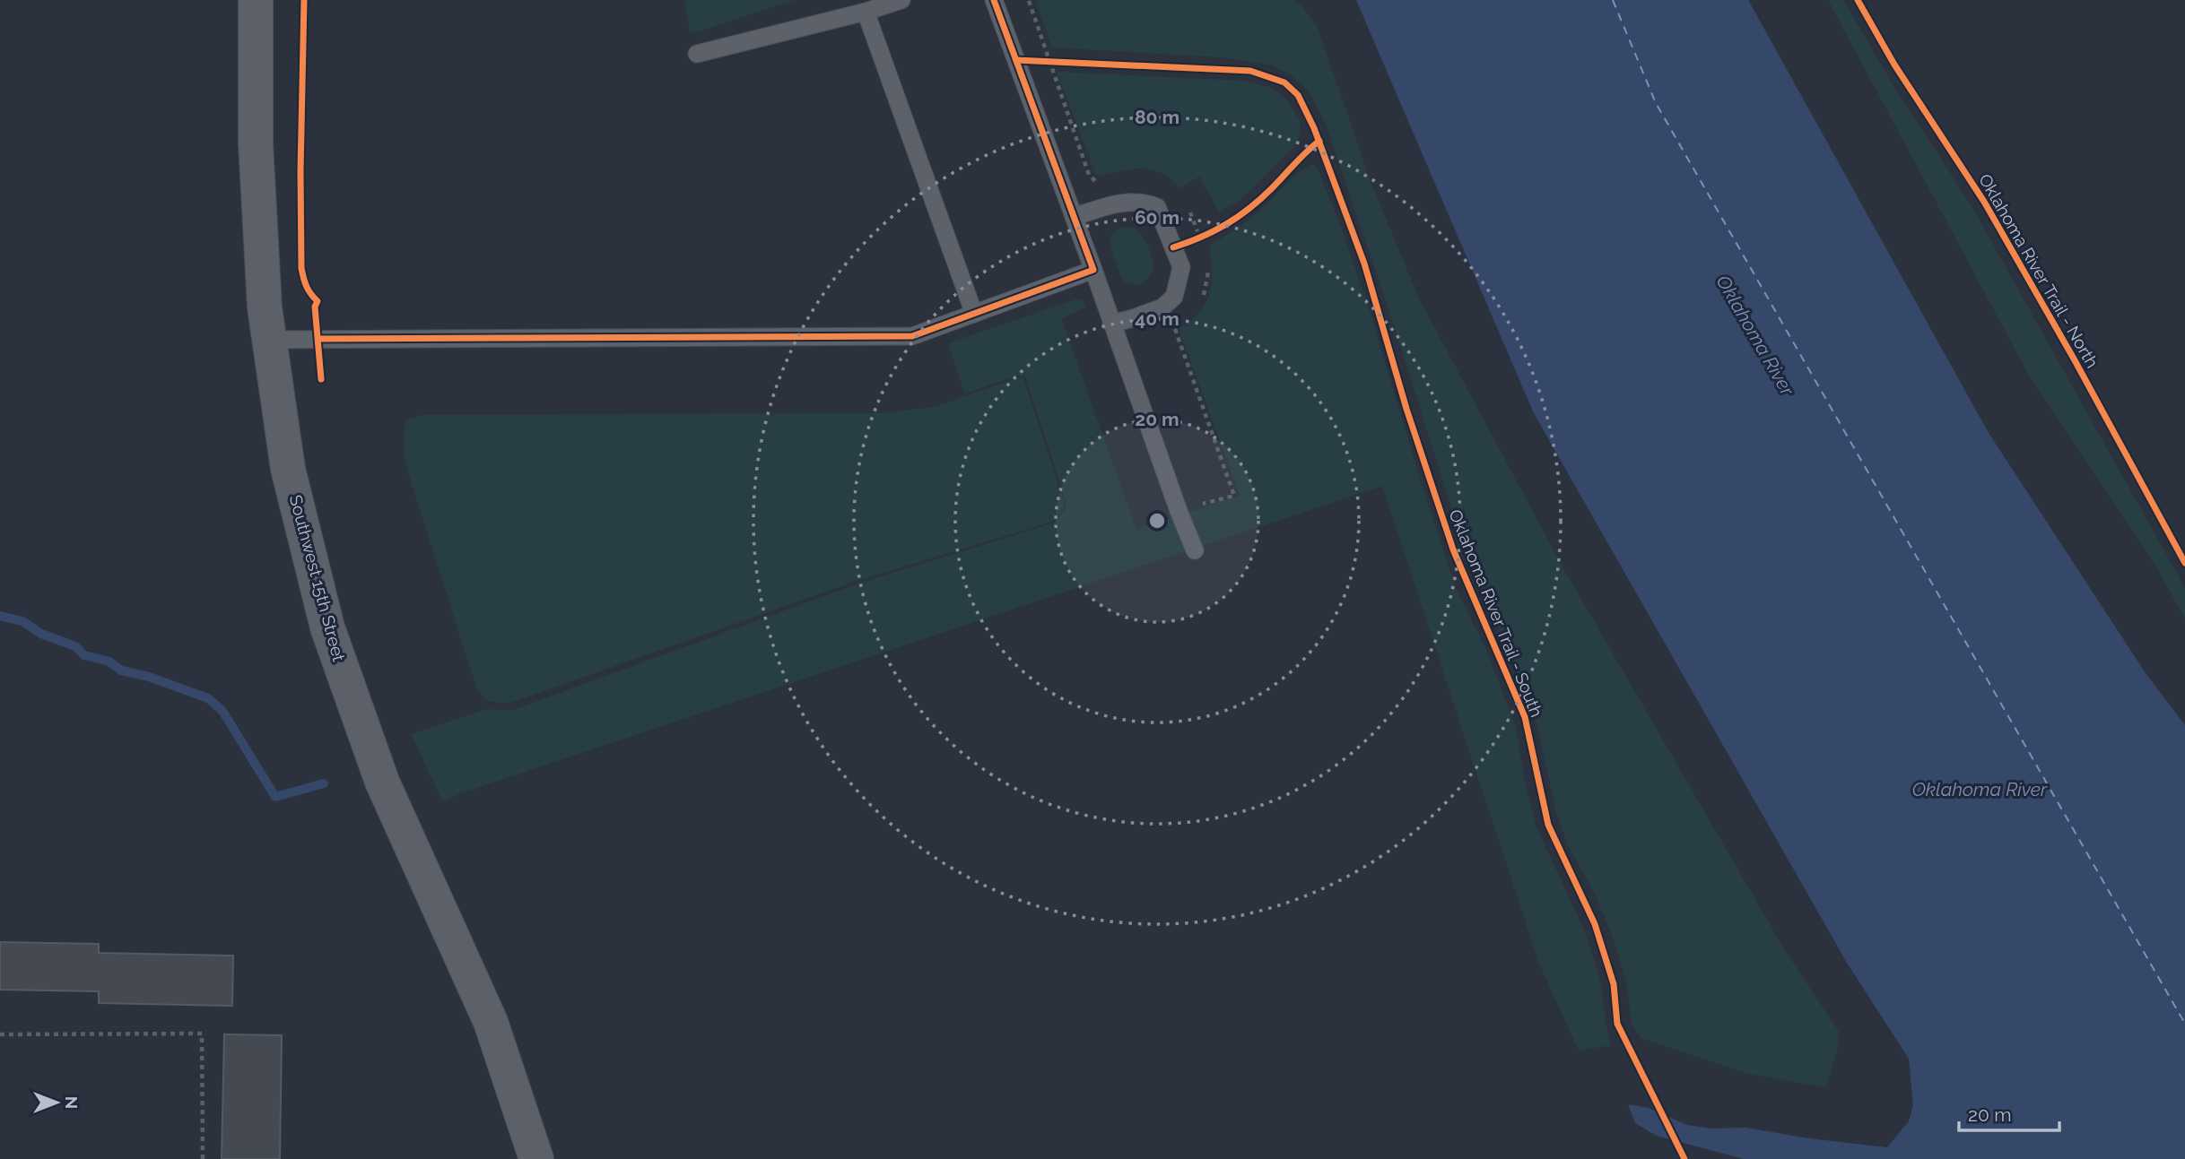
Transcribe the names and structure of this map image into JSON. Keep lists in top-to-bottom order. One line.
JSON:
{"streets":{"main road":["Southwest 15th Street"],"cycle path":["Oklahoma River Trail - North","Oklahoma River Trail - South"]},"water":["Oklahoma River"],"scale_bar":"20 m","north":"right","rings":["80 m","60 m","40 m","20 m"]}
